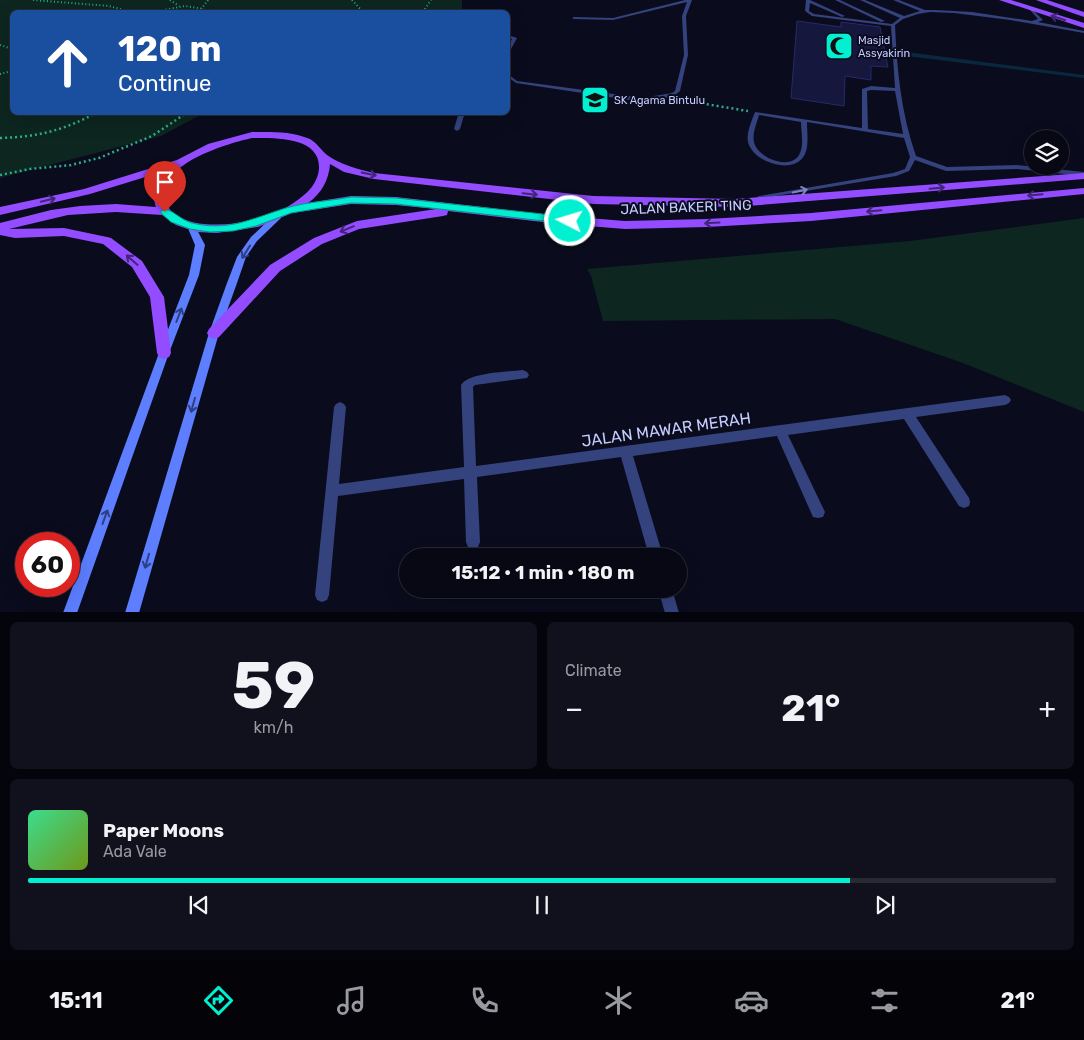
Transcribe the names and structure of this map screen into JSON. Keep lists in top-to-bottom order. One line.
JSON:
{"streets":{"main road":["JALAN BAKERI TING"],"street":["JALAN MAWAR MERAH"]},"places":{"mosque":["Masjid Assyakirin"],"school or university":["SK Agama Bintulu"]},"page":{"turn":["120 m","Continue"],"limit":"60","trip":"15:12 · 1 min · 180 m","tile":[["59","km/h"],"Climate"],"heat":["−","21°","+"],"song":["Paper Moons","Ada Vale"],"tabs":["15:11","21°"]}}
